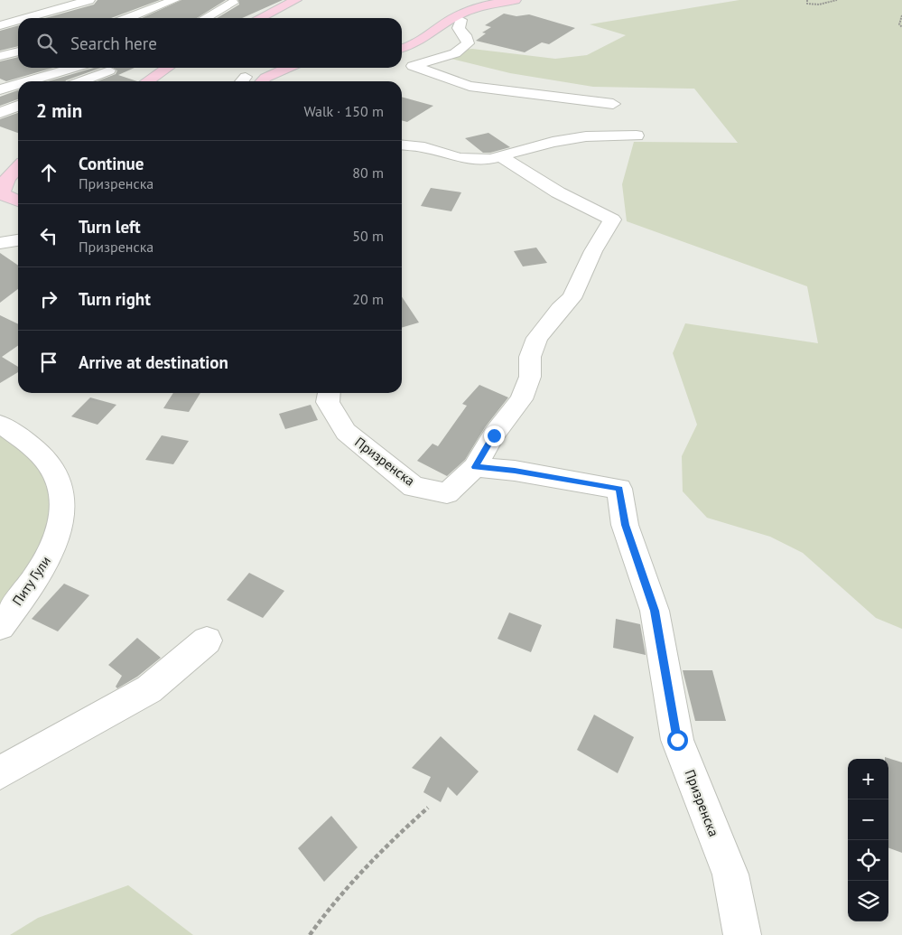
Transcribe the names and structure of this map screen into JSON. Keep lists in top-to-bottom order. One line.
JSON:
{"streets":{"street":["Призренска","Питу Гули"]},"page":{"search":"Search here","heading":["2 min","Walk · 150 m"],"list":[["Continue","Призренска","80 m"],["Turn left","Призренска","50 m"],["Turn right","20 m"],"Arrive at destination"],"map_buttons":["+","−"]}}
